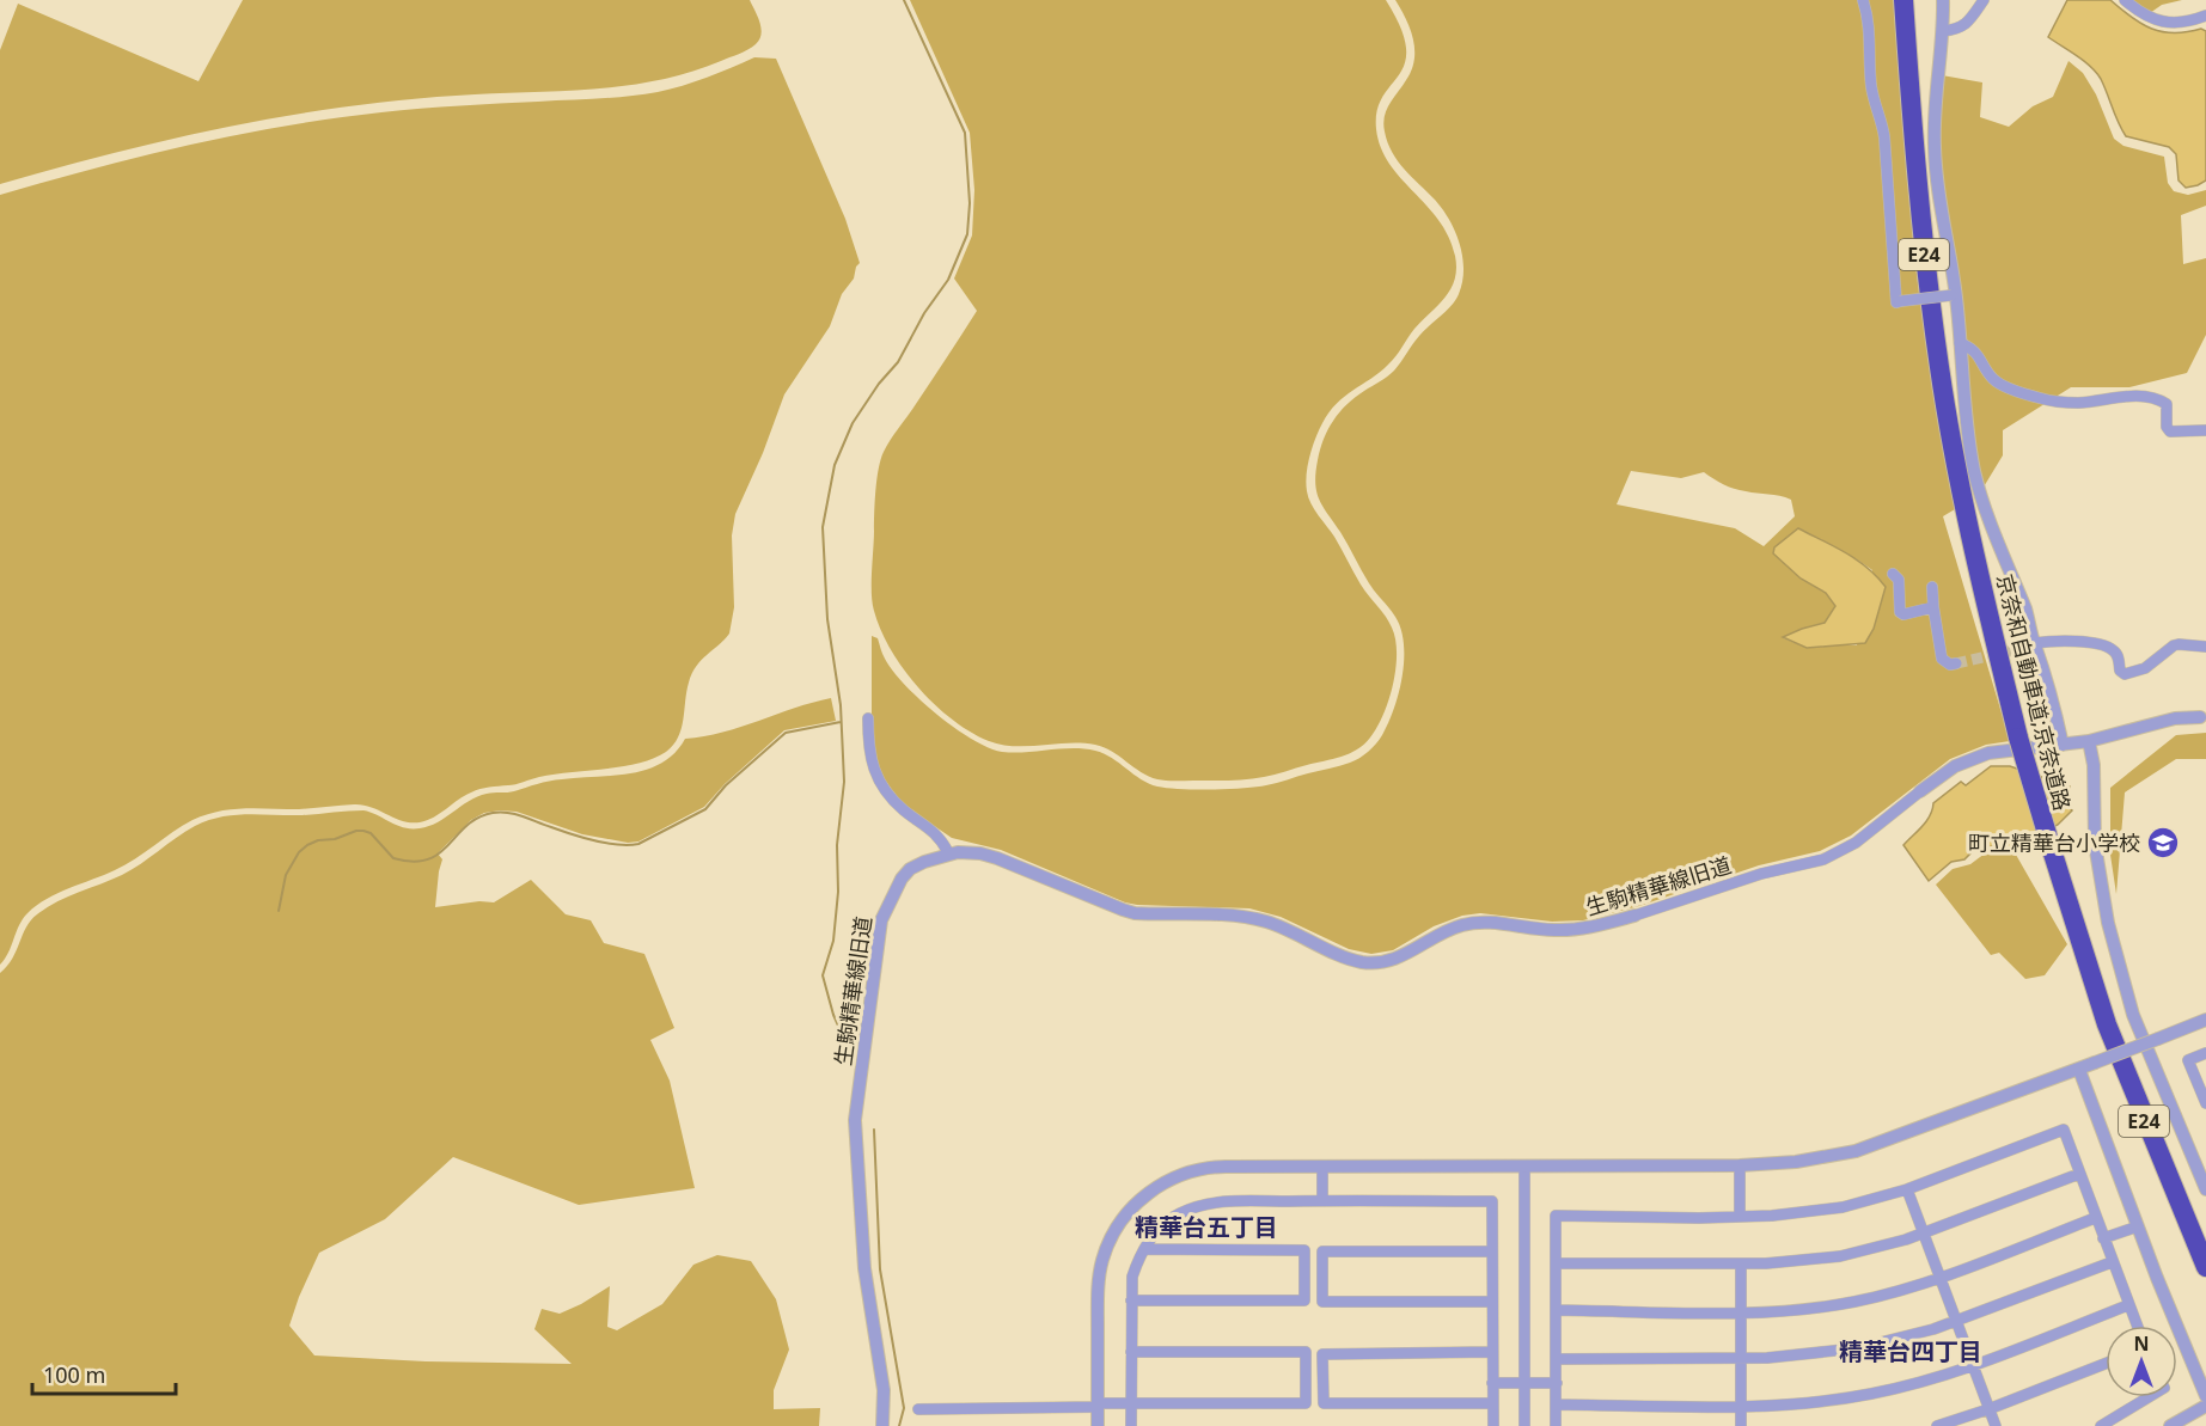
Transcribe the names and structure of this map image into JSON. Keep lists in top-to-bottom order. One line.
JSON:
{"streets":{"highway":["E24","京奈和自動車道;京奈道路"],"street":["生駒精華線旧道"]},"districts":["精華台五丁目","精華台四丁目"],"places":{"school or university":["町立精華台小学校"]},"scale_bar":"100 m","north":"top"}
